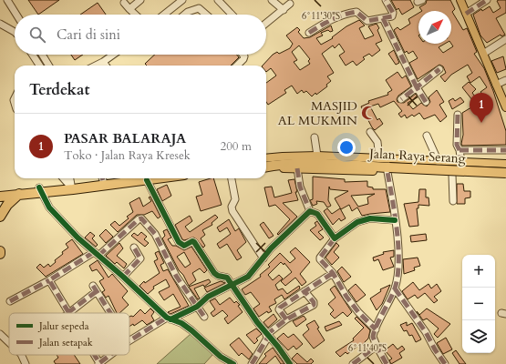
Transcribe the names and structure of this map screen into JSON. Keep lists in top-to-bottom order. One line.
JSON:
{"streets":{"highway":["Jalan Raya Serang"]},"places":{"mosque":["MASJID AL MUKMIN"]},"legend":["Jalur sepeda","Jalan setapak"],"north":"top right","page":{"search":"Cari di sini","heading":"Terdekat","pins":"1","list":[{"mark":"1","name":"PASAR BALARAJA","note":"Toko · Jalan Raya Kresek","value":"200 m"}],"map_buttons":["+","−"]},"coordinates":["6°11'30\"S","6°11'40\"S"]}
